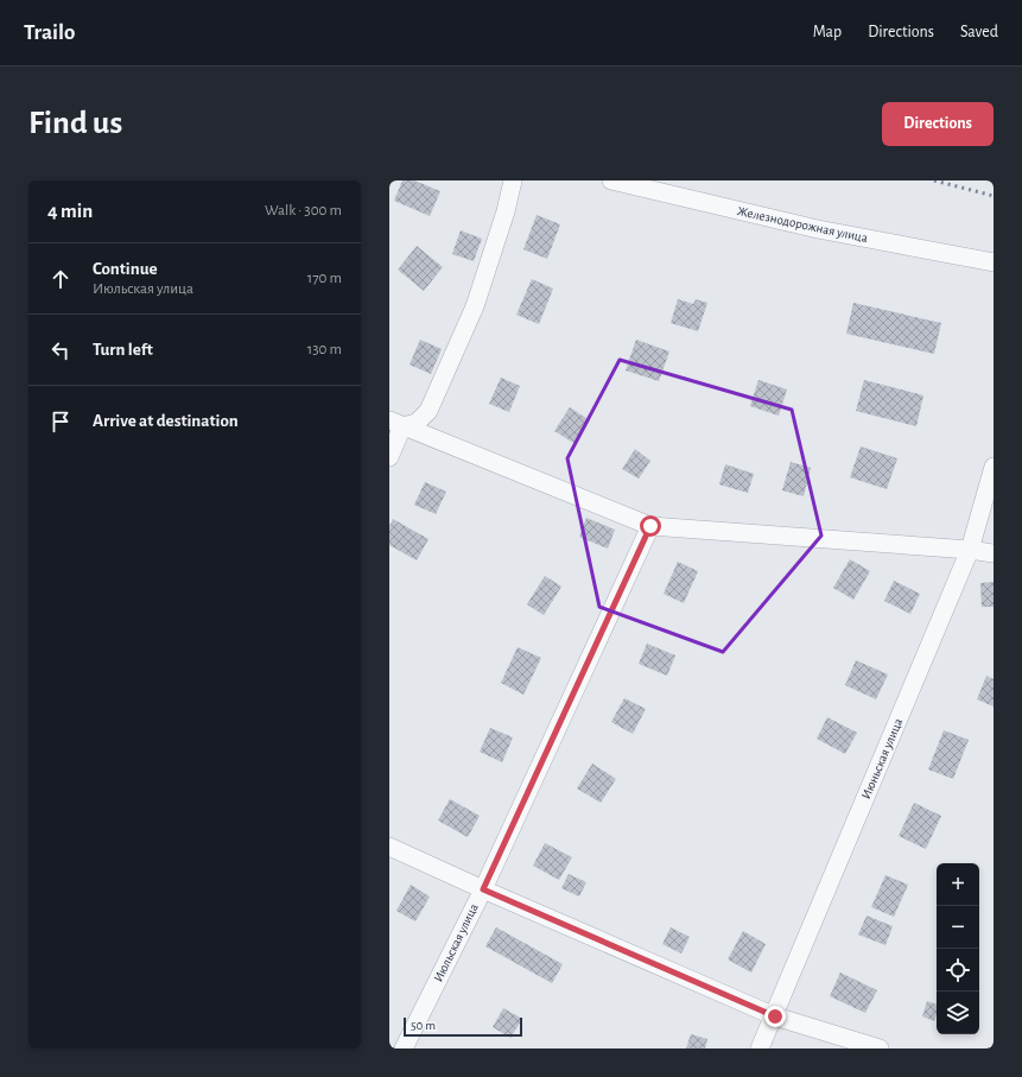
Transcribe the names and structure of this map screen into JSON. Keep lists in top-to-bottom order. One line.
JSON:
{"streets":{"street":["Железнодорожная улица","Июньская улица","Июльская улица"]},"scale_bar":"50 m","page":{"header":"Trailo","nav":["Map","Directions","Saved"],"buttons":"Directions","title":"Find us","heading":["4 min","Walk · 300 m"],"list":[["Continue","Июльская улица","170 m"],["Turn left","130 m"],"Arrive at destination"],"map_buttons":["+","−"],"scale":"50 m"}}
